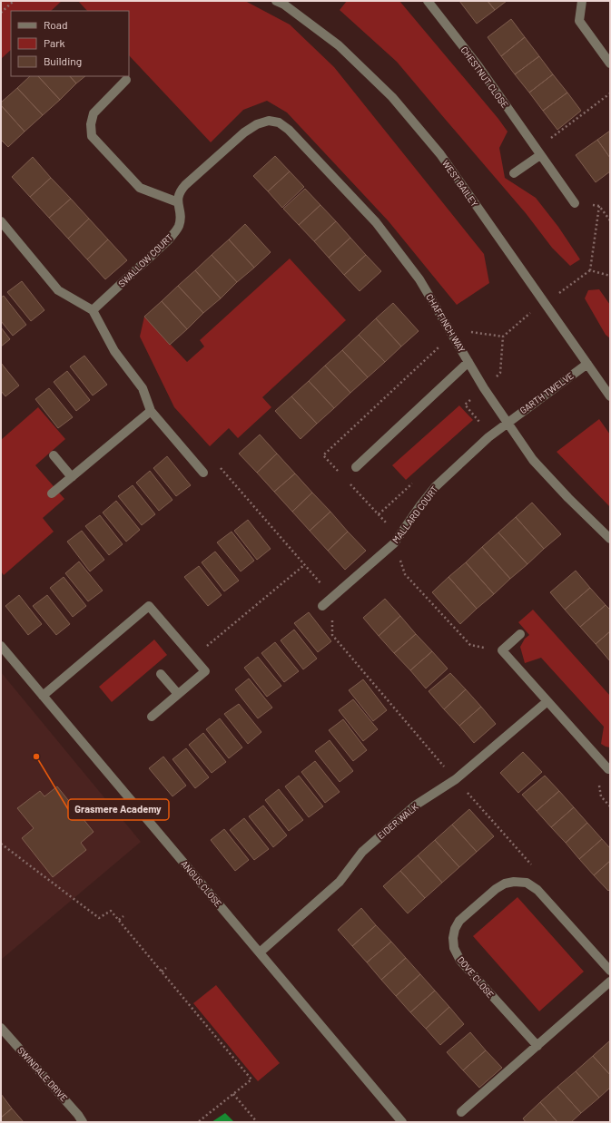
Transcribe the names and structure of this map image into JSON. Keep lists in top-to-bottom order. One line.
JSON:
{"streets":{"street":["CHESTNUT CLOSE","WEST BAILEY","SWALLOW COURT","CHAFFINCH WAY","GARTH TWELVE","MALLARD COURT","EIDER WALK","ANGUS CLOSE","DOVE CLOSE","SWINDALE DRIVE"]},"crossings":[["WEST BAILEY","GARTH TWELVE"],["SWALLOW COURT","CHAFFINCH WAY"],["CHAFFINCH WAY","GARTH TWELVE"],["CHAFFINCH WAY","MALLARD COURT"],["GARTH TWELVE","MALLARD COURT"],["EIDER WALK","ANGUS CLOSE"]],"places":["Grasmere Academy"],"legend":["Road","Park","Building"]}
